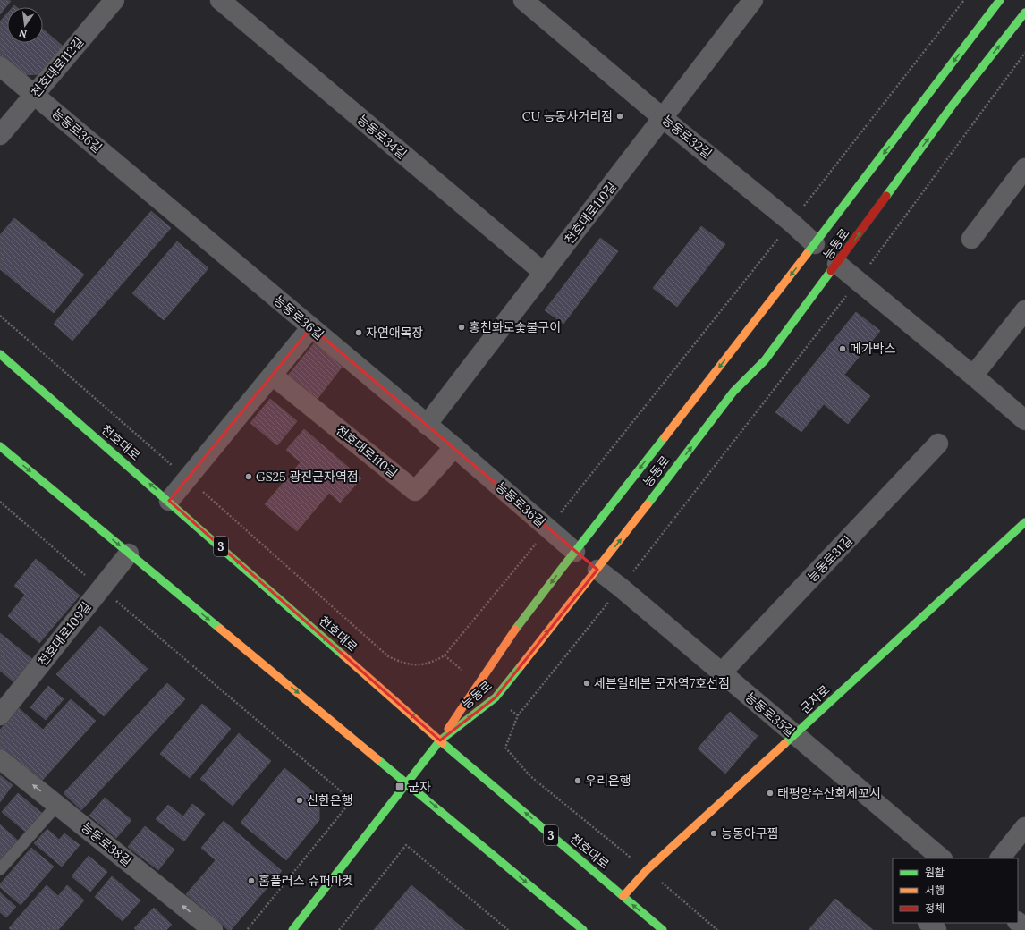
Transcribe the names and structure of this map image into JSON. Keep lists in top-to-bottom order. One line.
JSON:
{"streets":{"main road":["능동로","천호대로","3","군자로"],"street":["천호대로112길","능동로36길","능동로34길","능동로32길","천호대로110길","능동로31길","천호대로109길","능동로35길","능동로38길"]},"crossings":[["천호대로112길","능동로36길"],["능동로36길","천호대로110길"],["능동로36길","능동로"],["능동로36길","천호대로"],["능동로34길","천호대로110길"],["능동로32길","천호대로110길"],["능동로32길","능동로"],["능동로","천호대로"],["능동로","능동로35길"],["천호대로","군자로"],["천호대로","능동로35길"],["능동로31길","능동로35길"],["군자로","능동로35길"]],"one_way":["능동로38길"],"places":{"other":["CU 능동사거리점","홍천화로숯불구이","자연애목장","메가박스","GS25 광진군자역점","세븐일레븐 군자역7호선점","우리은행","태평양수산회세꼬시","신한은행","능동아구찜","홈플러스 슈퍼마켓"],"transit":["군자"]},"legend":["원활","서행","정체"],"north":"bottom"}
